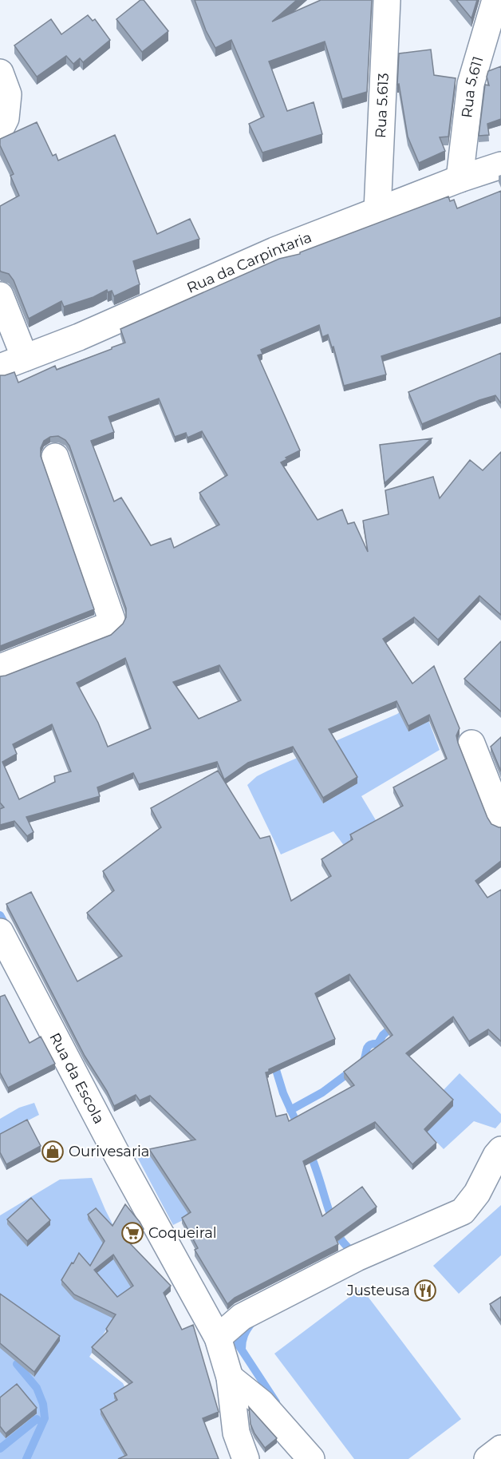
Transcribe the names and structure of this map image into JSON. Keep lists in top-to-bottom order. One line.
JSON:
{"streets":{"street":["Rua 5.611","Rua 5.613","Rua da Carpintaria","Rua da Escola"]},"crossings":[["Rua 5.611","Rua da Carpintaria"],["Rua 5.613","Rua da Carpintaria"]],"places":{"shop":["Ourivesaria"],"supermarket":["Coqueiral"],"restaurant":["Justeusa"]}}
